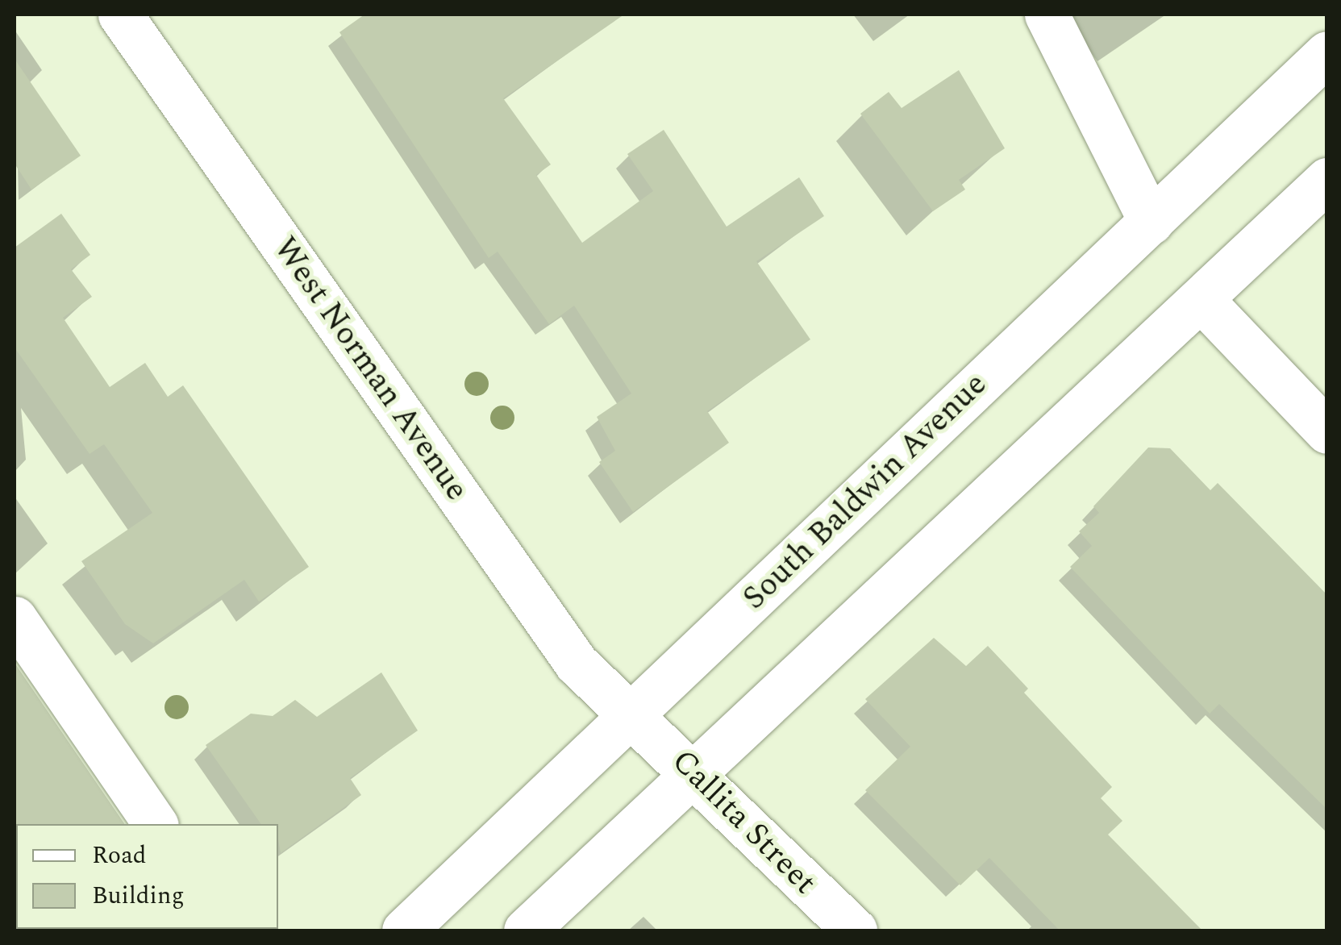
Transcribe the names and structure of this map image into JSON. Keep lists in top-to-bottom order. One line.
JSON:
{"streets":{"main road":["West Norman Avenue","South Baldwin Avenue","Callita Street"]},"crossings":[["West Norman Avenue","South Baldwin Avenue"],["West Norman Avenue","Callita Street"],["South Baldwin Avenue","Callita Street"]],"legend":["Road","Building"]}
